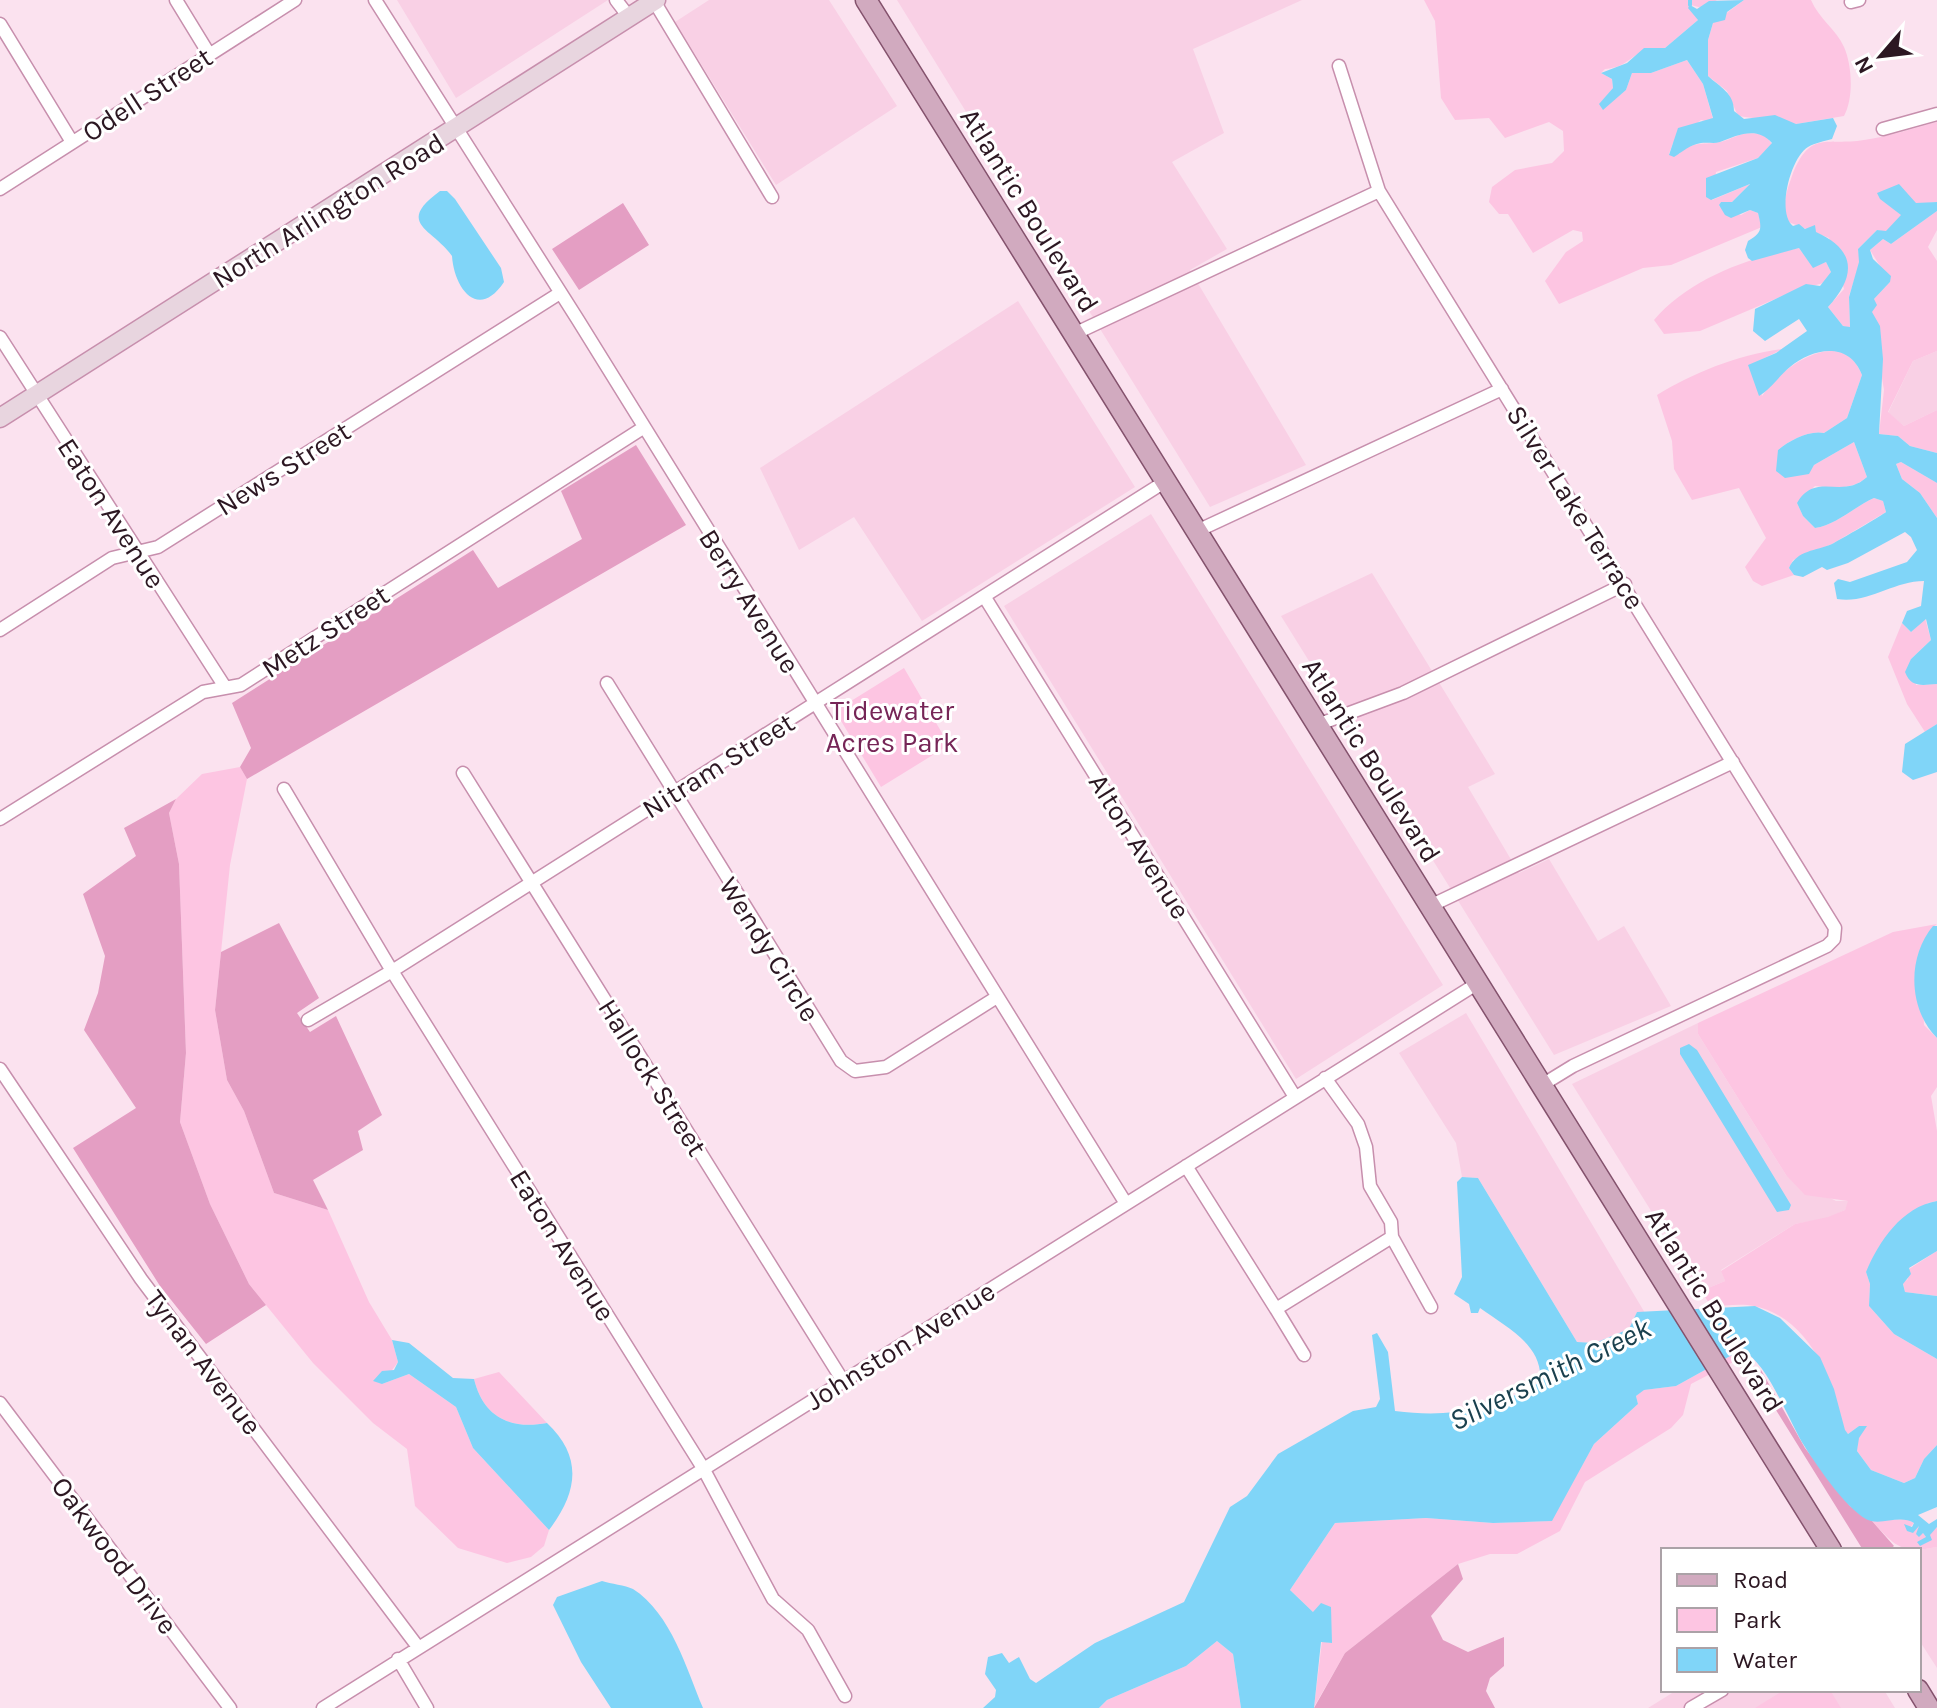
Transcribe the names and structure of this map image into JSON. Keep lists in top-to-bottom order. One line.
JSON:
{"streets":{"main road":["North Arlington Road","Atlantic Boulevard"],"street":["Odell Street","News Street","Silver Lake Terrace","Eaton Avenue","Berry Avenue","Metz Street","Nitram Street","Alton Avenue","Wendy Circle","Hallock Street","Johnston Avenue","Tynan Avenue","Oakwood Drive"]},"crossings":[["North Arlington Road","Eaton Avenue"],["North Arlington Road","Berry Avenue"],["Atlantic Boulevard","Silver Lake Terrace"],["Atlantic Boulevard","Nitram Street"],["Atlantic Boulevard","Johnston Avenue"],["News Street","Eaton Avenue"],["News Street","Berry Avenue"],["Eaton Avenue","Metz Street"],["Eaton Avenue","Nitram Street"],["Eaton Avenue","Johnston Avenue"],["Berry Avenue","Metz Street"],["Berry Avenue","Nitram Street"],["Berry Avenue","Wendy Circle"],["Berry Avenue","Johnston Avenue"],["Nitram Street","Alton Avenue"],["Nitram Street","Wendy Circle"],["Nitram Street","Hallock Street"],["Alton Avenue","Johnston Avenue"],["Hallock Street","Johnston Avenue"],["Johnston Avenue","Tynan Avenue"]],"water":["Silversmith Creek"],"parks":["Tidewater Acres Park"],"legend":["Road","Park","Water"],"north":"bottom left"}
